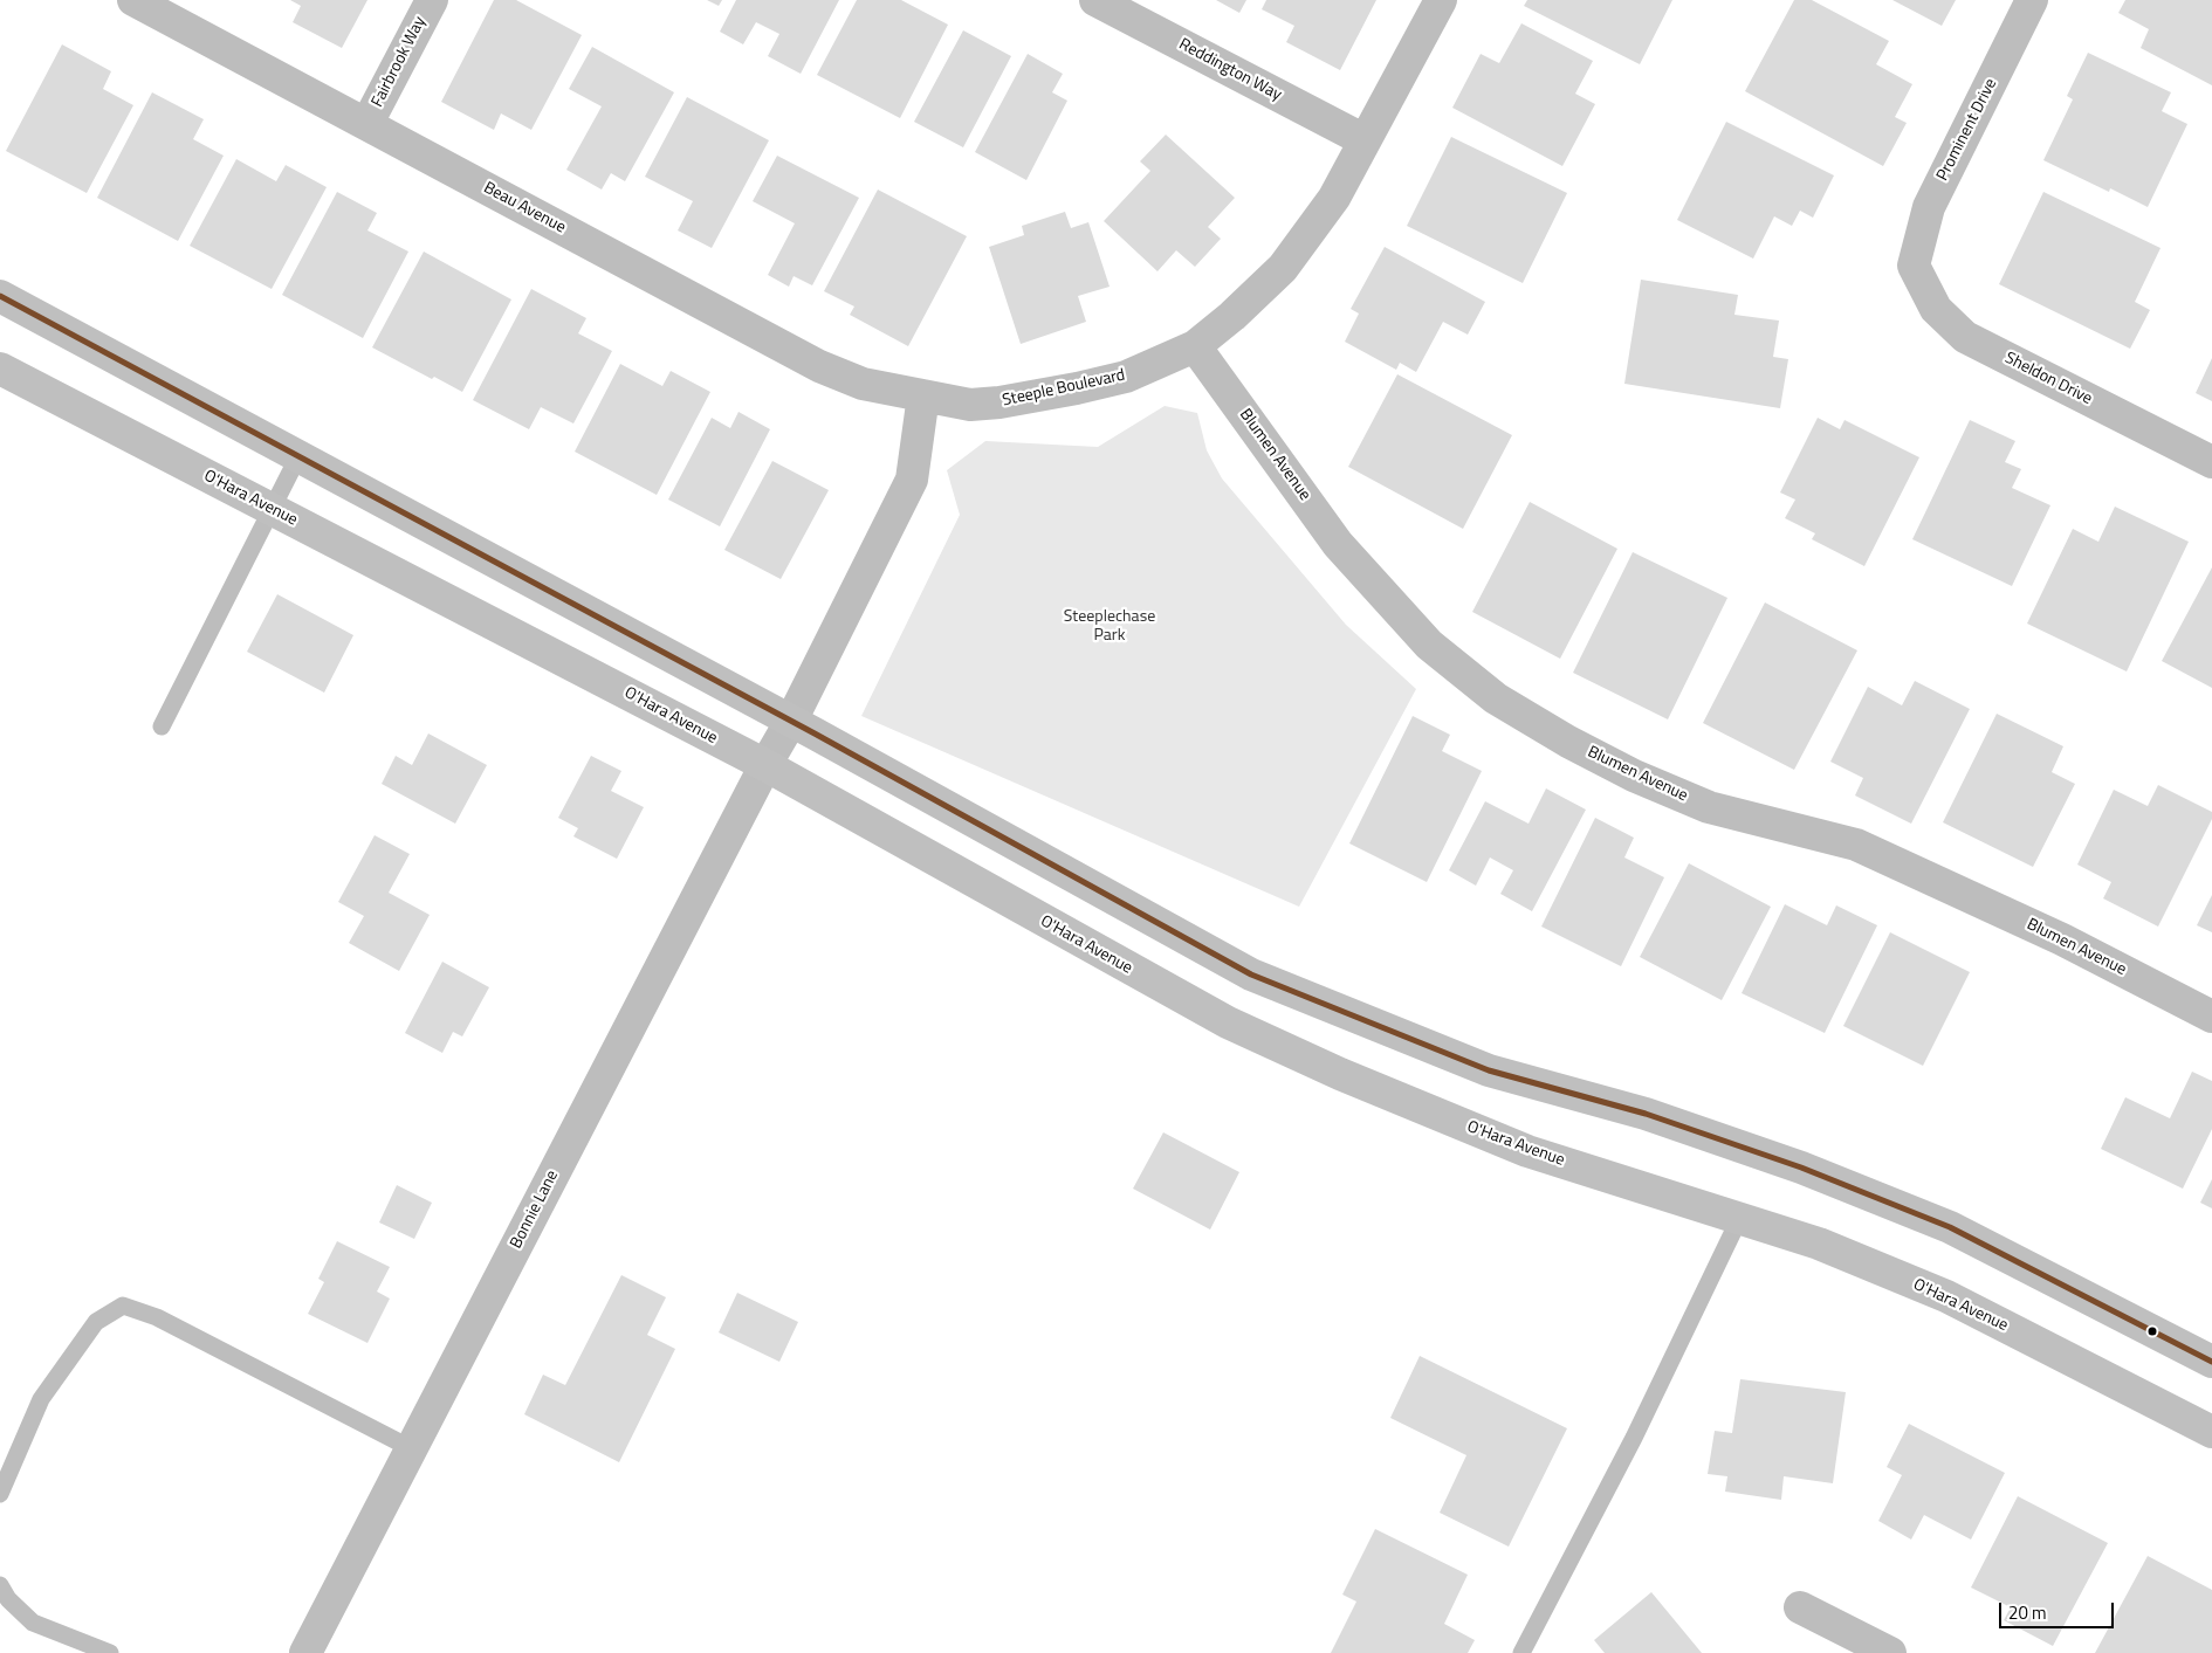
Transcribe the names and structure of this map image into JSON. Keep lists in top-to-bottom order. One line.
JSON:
{"streets":{"main road":["O'Hara Avenue"],"street":["Fairbrook Way","Reddington Way","Prominent Drive","Beau Avenue","Sheldon Drive","Steeple Boulevard","Blumen Avenue","Bonnie Lane"]},"crossings":[["Fairbrook Way","Beau Avenue"],["Reddington Way","Steeple Boulevard"],["Prominent Drive","Sheldon Drive"],["Beau Avenue","Steeple Boulevard"],["Steeple Boulevard","Blumen Avenue"],["O'Hara Avenue","Bonnie Lane"]],"parks":["Steeplechase Park"],"scale_bar":"20 m"}
